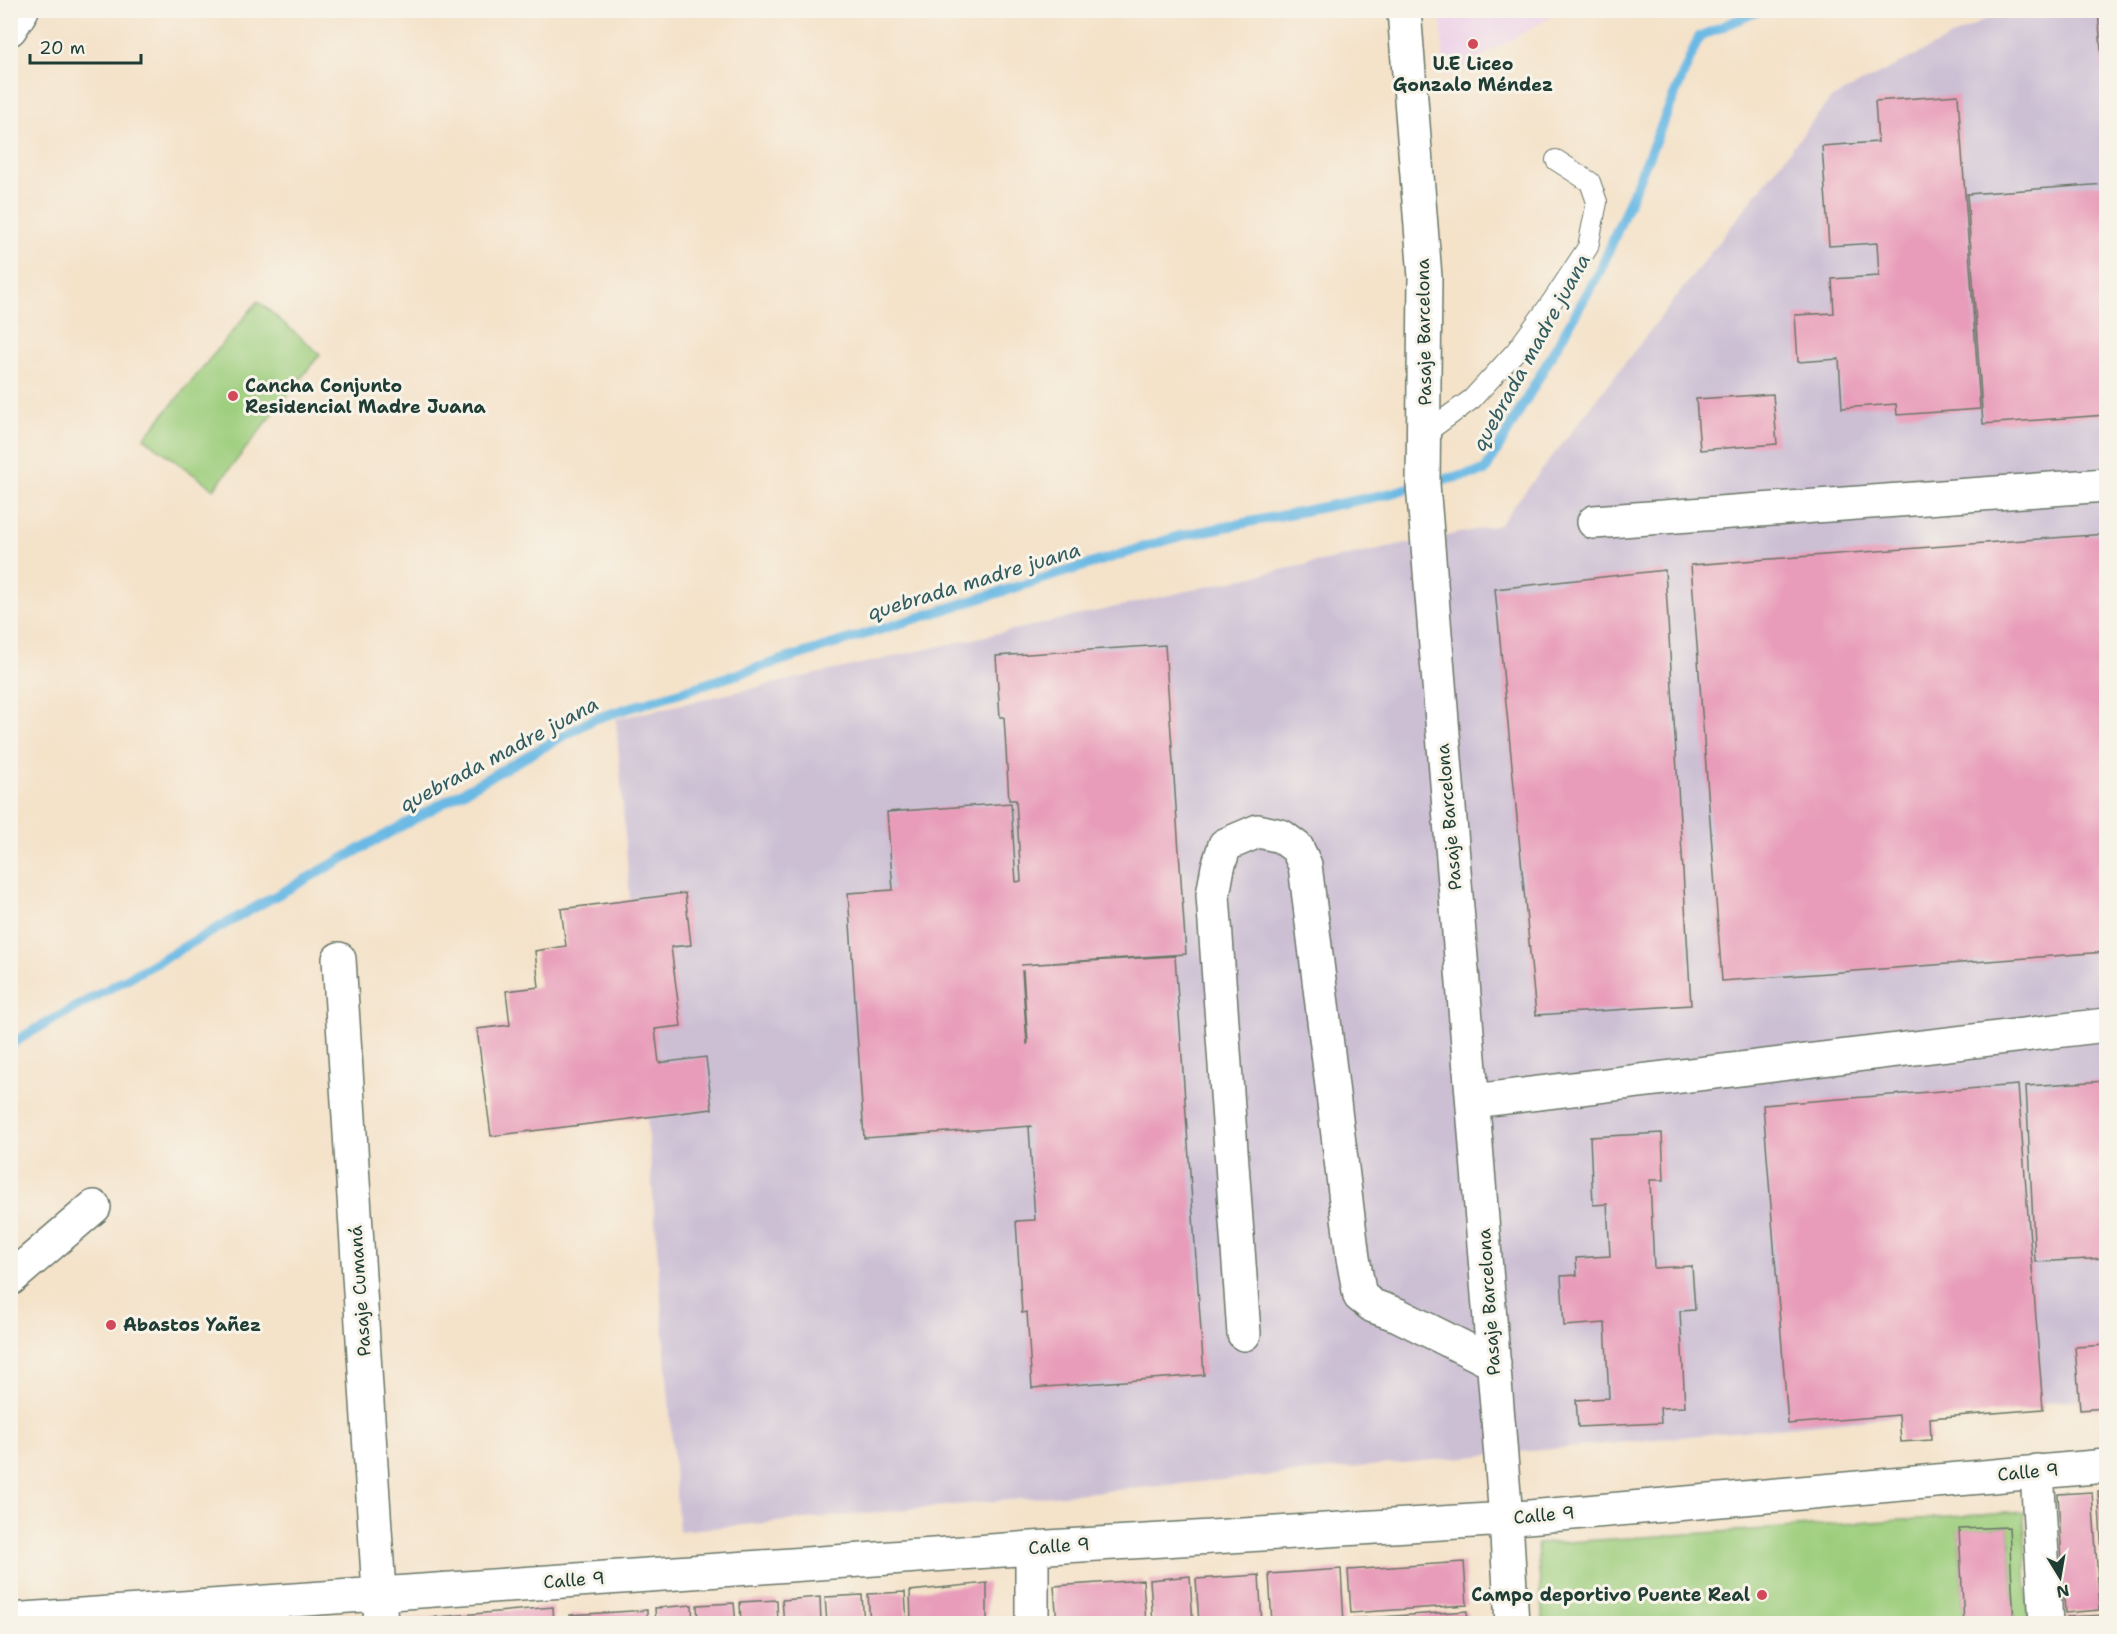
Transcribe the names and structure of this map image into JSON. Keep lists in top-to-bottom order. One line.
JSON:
{"streets":{"street":["Pasaje Barcelona","Pasaje Cumaná","Calle 9"]},"crossings":[["Pasaje Barcelona","Calle 9"],["Pasaje Cumaná","Calle 9"]],"water":["quebrada madre juana"],"places":["U.E Liceo Gonzalo Méndez","Cancha Conjunto Residencial Madre Juana","Abastos Yañez","Campo deportivo Puente Real"],"scale_bar":"20 m","north":"bottom"}
